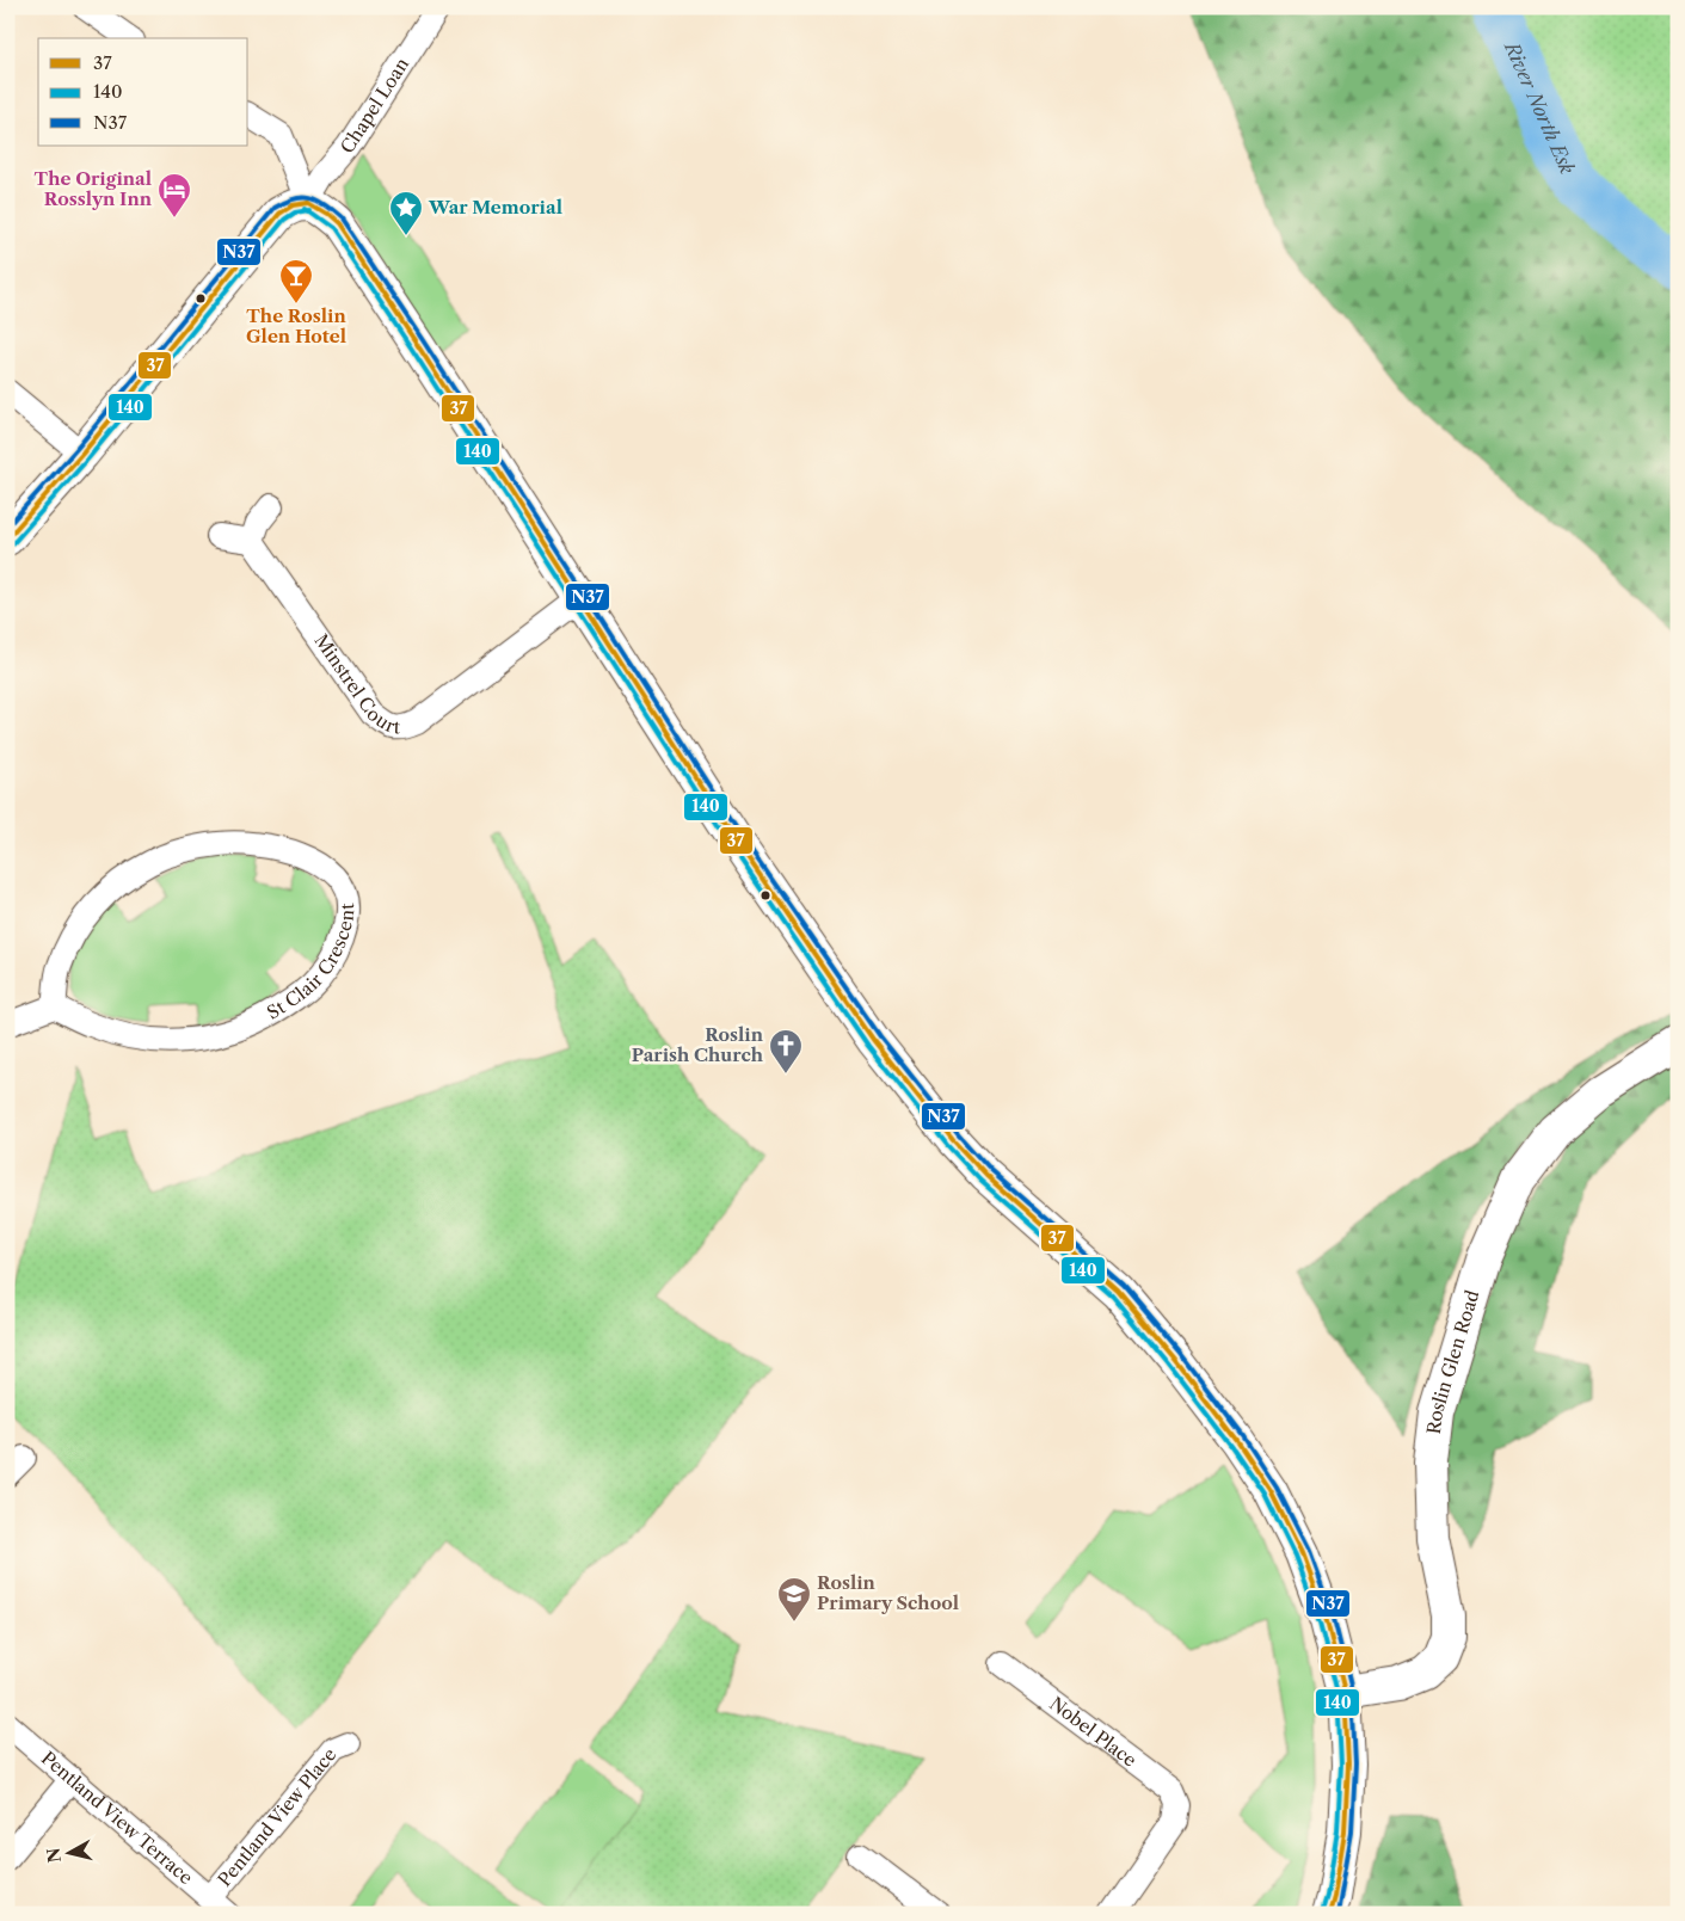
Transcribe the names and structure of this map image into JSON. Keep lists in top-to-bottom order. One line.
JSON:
{"streets":{"main road":["Roslin Glen Road"],"street":["Chapel Loan","Minstrel Court","St Clair Crescent","Nobel Place","Pentland View Terrace","Pentland View Place"]},"crossings":[["Pentland View Terrace","Pentland View Place"]],"water":["River North Esk"],"places":{"hotel":["The Original Rosslyn Inn"],"place":["War Memorial"],"bar":["The Roslin Glen Hotel"],"church":["Roslin Parish Church"],"school or university":["Roslin Primary School"]},"lines":["transit line N37","transit line 37","transit line 140"],"legend":["37","140","N37"],"north":"left"}
